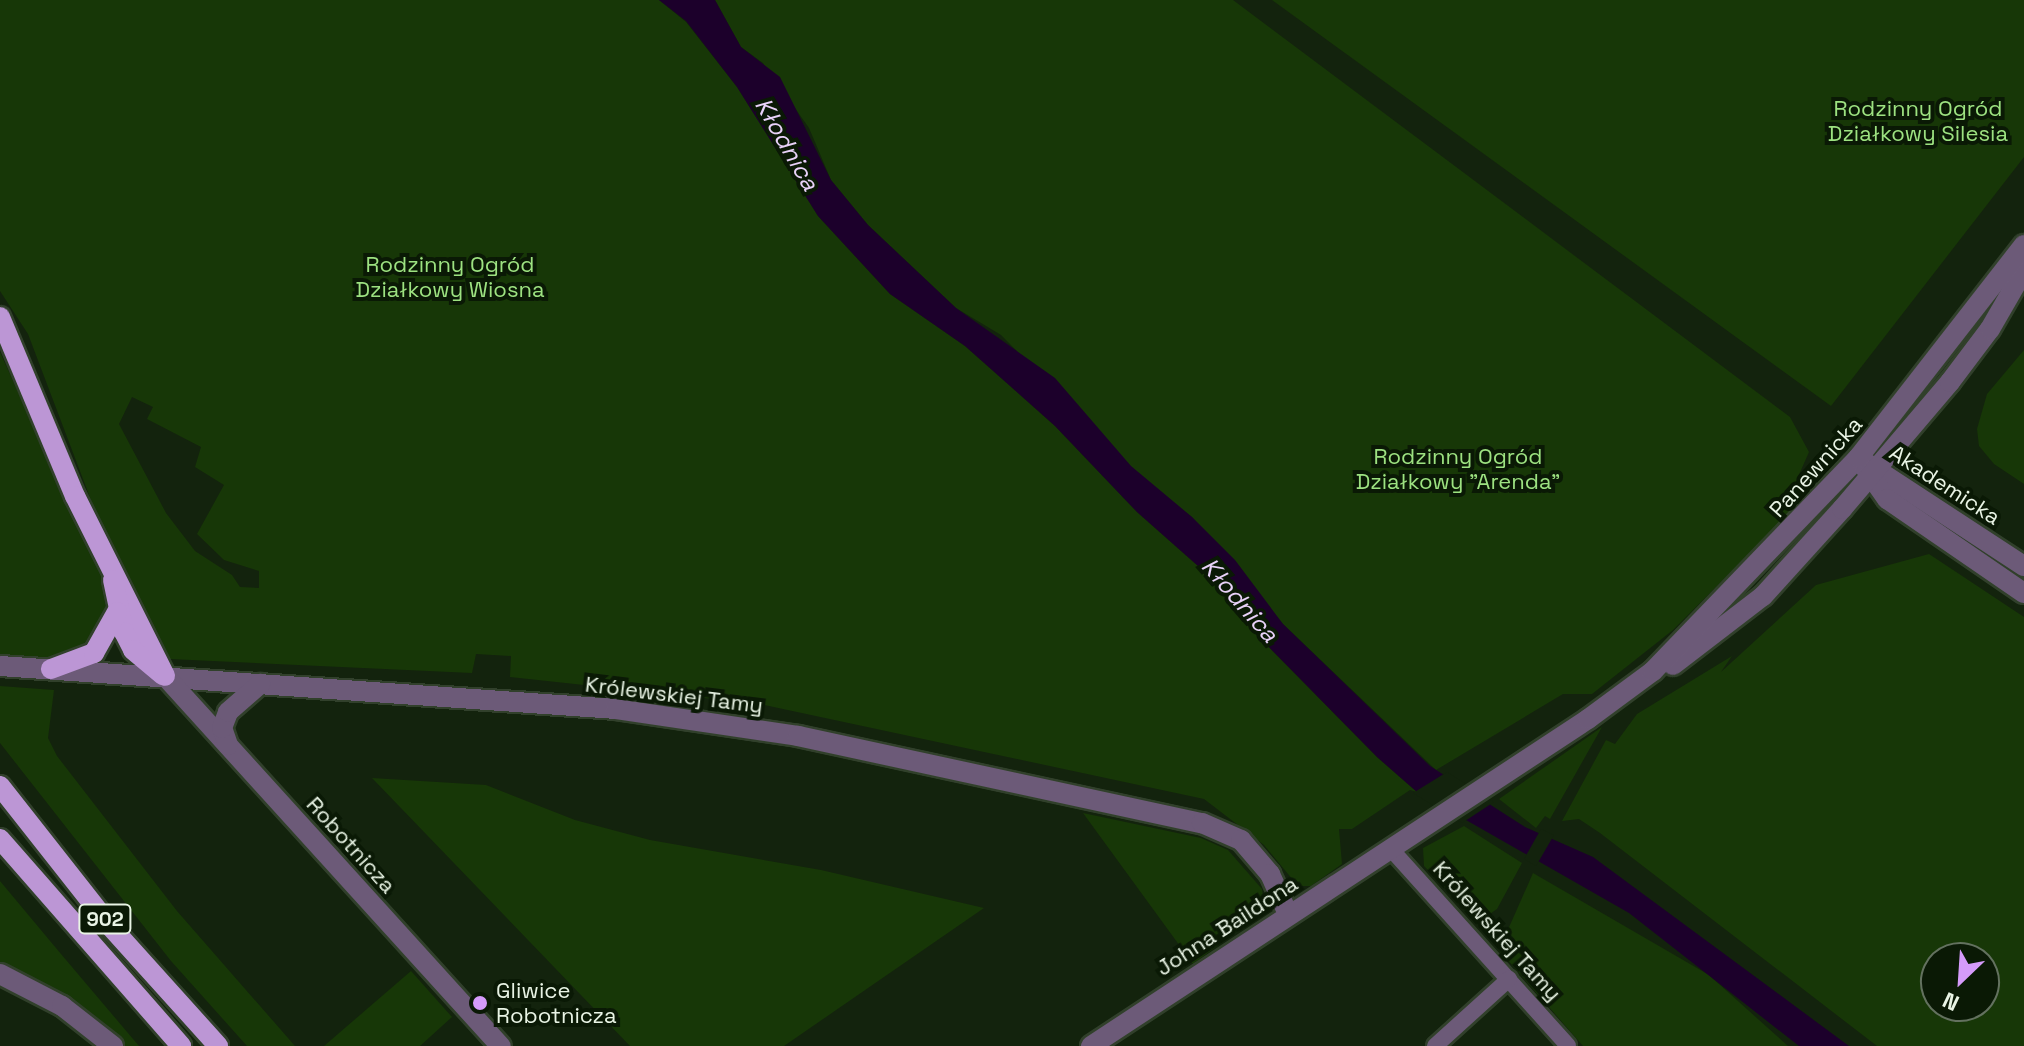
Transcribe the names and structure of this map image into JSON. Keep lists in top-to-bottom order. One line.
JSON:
{"streets":{"main road":["902"],"street":["Panewnicka","Akademicka","Królewskiej Tamy","Robotnicza","Johna Baildona"]},"crossings":[["Panewnicka","Akademicka"],["Panewnicka","Królewskiej Tamy"],["Panewnicka","Johna Baildona"],["Królewskiej Tamy","Robotnicza"],["Królewskiej Tamy","Johna Baildona"]],"water":["Kłodnica"],"parks":["Rodzinny Ogród Działkowy Silesia","Rodzinny Ogród Działkowy Wiosna","Rodzinny Ogród Działkowy \"Arenda\""],"places":["Gliwice Robotnicza"],"north":"bottom left"}
